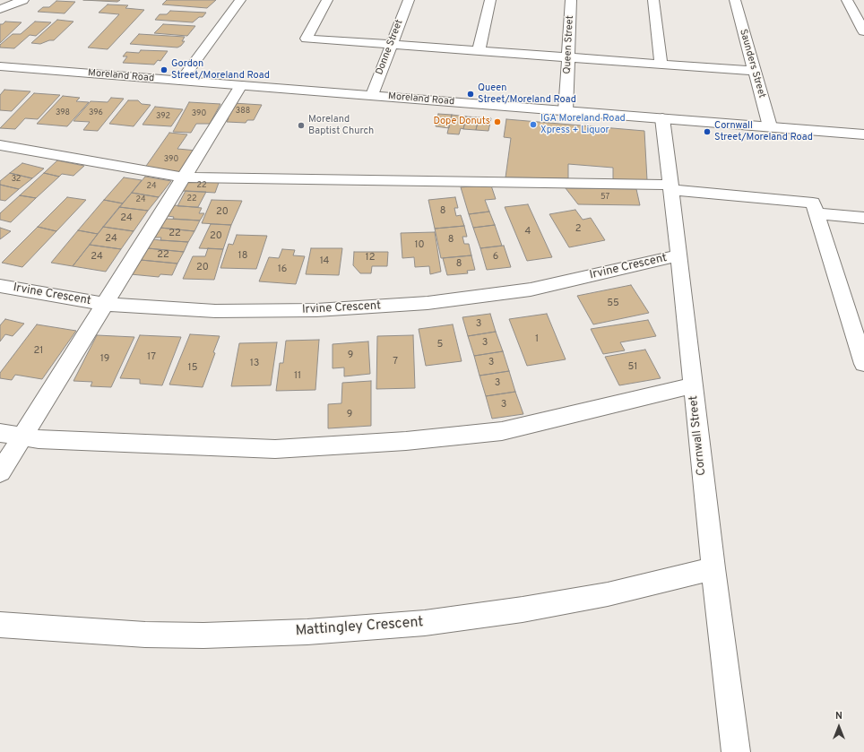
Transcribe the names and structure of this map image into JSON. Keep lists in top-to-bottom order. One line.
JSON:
{"streets":{"street":["Queen Street","Donne Street","Saunders Street","Moreland Road","Irvine Crescent","Cornwall Street","Mattingley Crescent"]},"crossings":[["Queen Street","Moreland Road"],["Donne Street","Moreland Road"],["Saunders Street","Moreland Road"],["Moreland Road","Cornwall Street"],["Irvine Crescent","Cornwall Street"],["Cornwall Street","Mattingley Crescent"]],"places":["Gordon Street/Moreland Road","Queen Street/Moreland Road","Dope Donuts","IGA Moreland Road Xpress + Liquor","Moreland Baptist Church","Cornwall Street/Moreland Road"],"house_numbers":["388","398","396","390","392","390","32","22","24","57","22","24","8","20","24","2","4","22","20","24","8","10","22","18","24","6","12","14","8","20","16","55","3","1","3","5","21","9","17","19","7","3","13","51","15","11","3","3","9"],"north":"top"}
